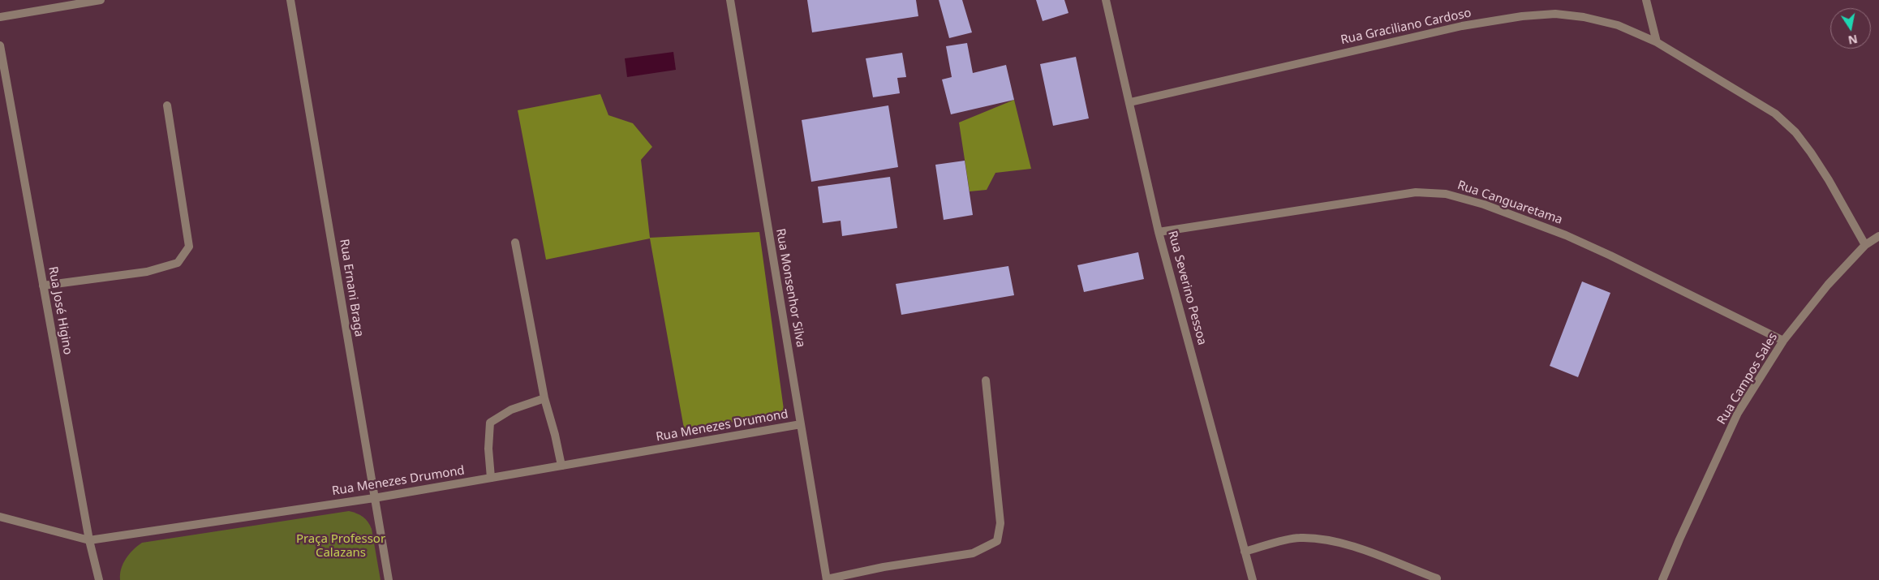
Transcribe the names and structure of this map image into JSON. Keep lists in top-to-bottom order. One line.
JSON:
{"streets":{"street":["Rua Graciliano Cardoso","Rua Canguaretama","Rua Ernani Braga","Rua Monsenhor Silva","Rua Severino Pessoa","Rua José Higino","Rua Campos Sales","Rua Menezes Drumond"]},"crossings":[["Rua Graciliano Cardoso","Rua Severino Pessoa"],["Rua Graciliano Cardoso","Rua Campos Sales"],["Rua Canguaretama","Rua Severino Pessoa"],["Rua Canguaretama","Rua Campos Sales"],["Rua Ernani Braga","Rua Menezes Drumond"],["Rua Monsenhor Silva","Rua Menezes Drumond"],["Rua José Higino","Rua Menezes Drumond"]],"parks":["Praça Professor Calazans"],"north":"bottom"}
